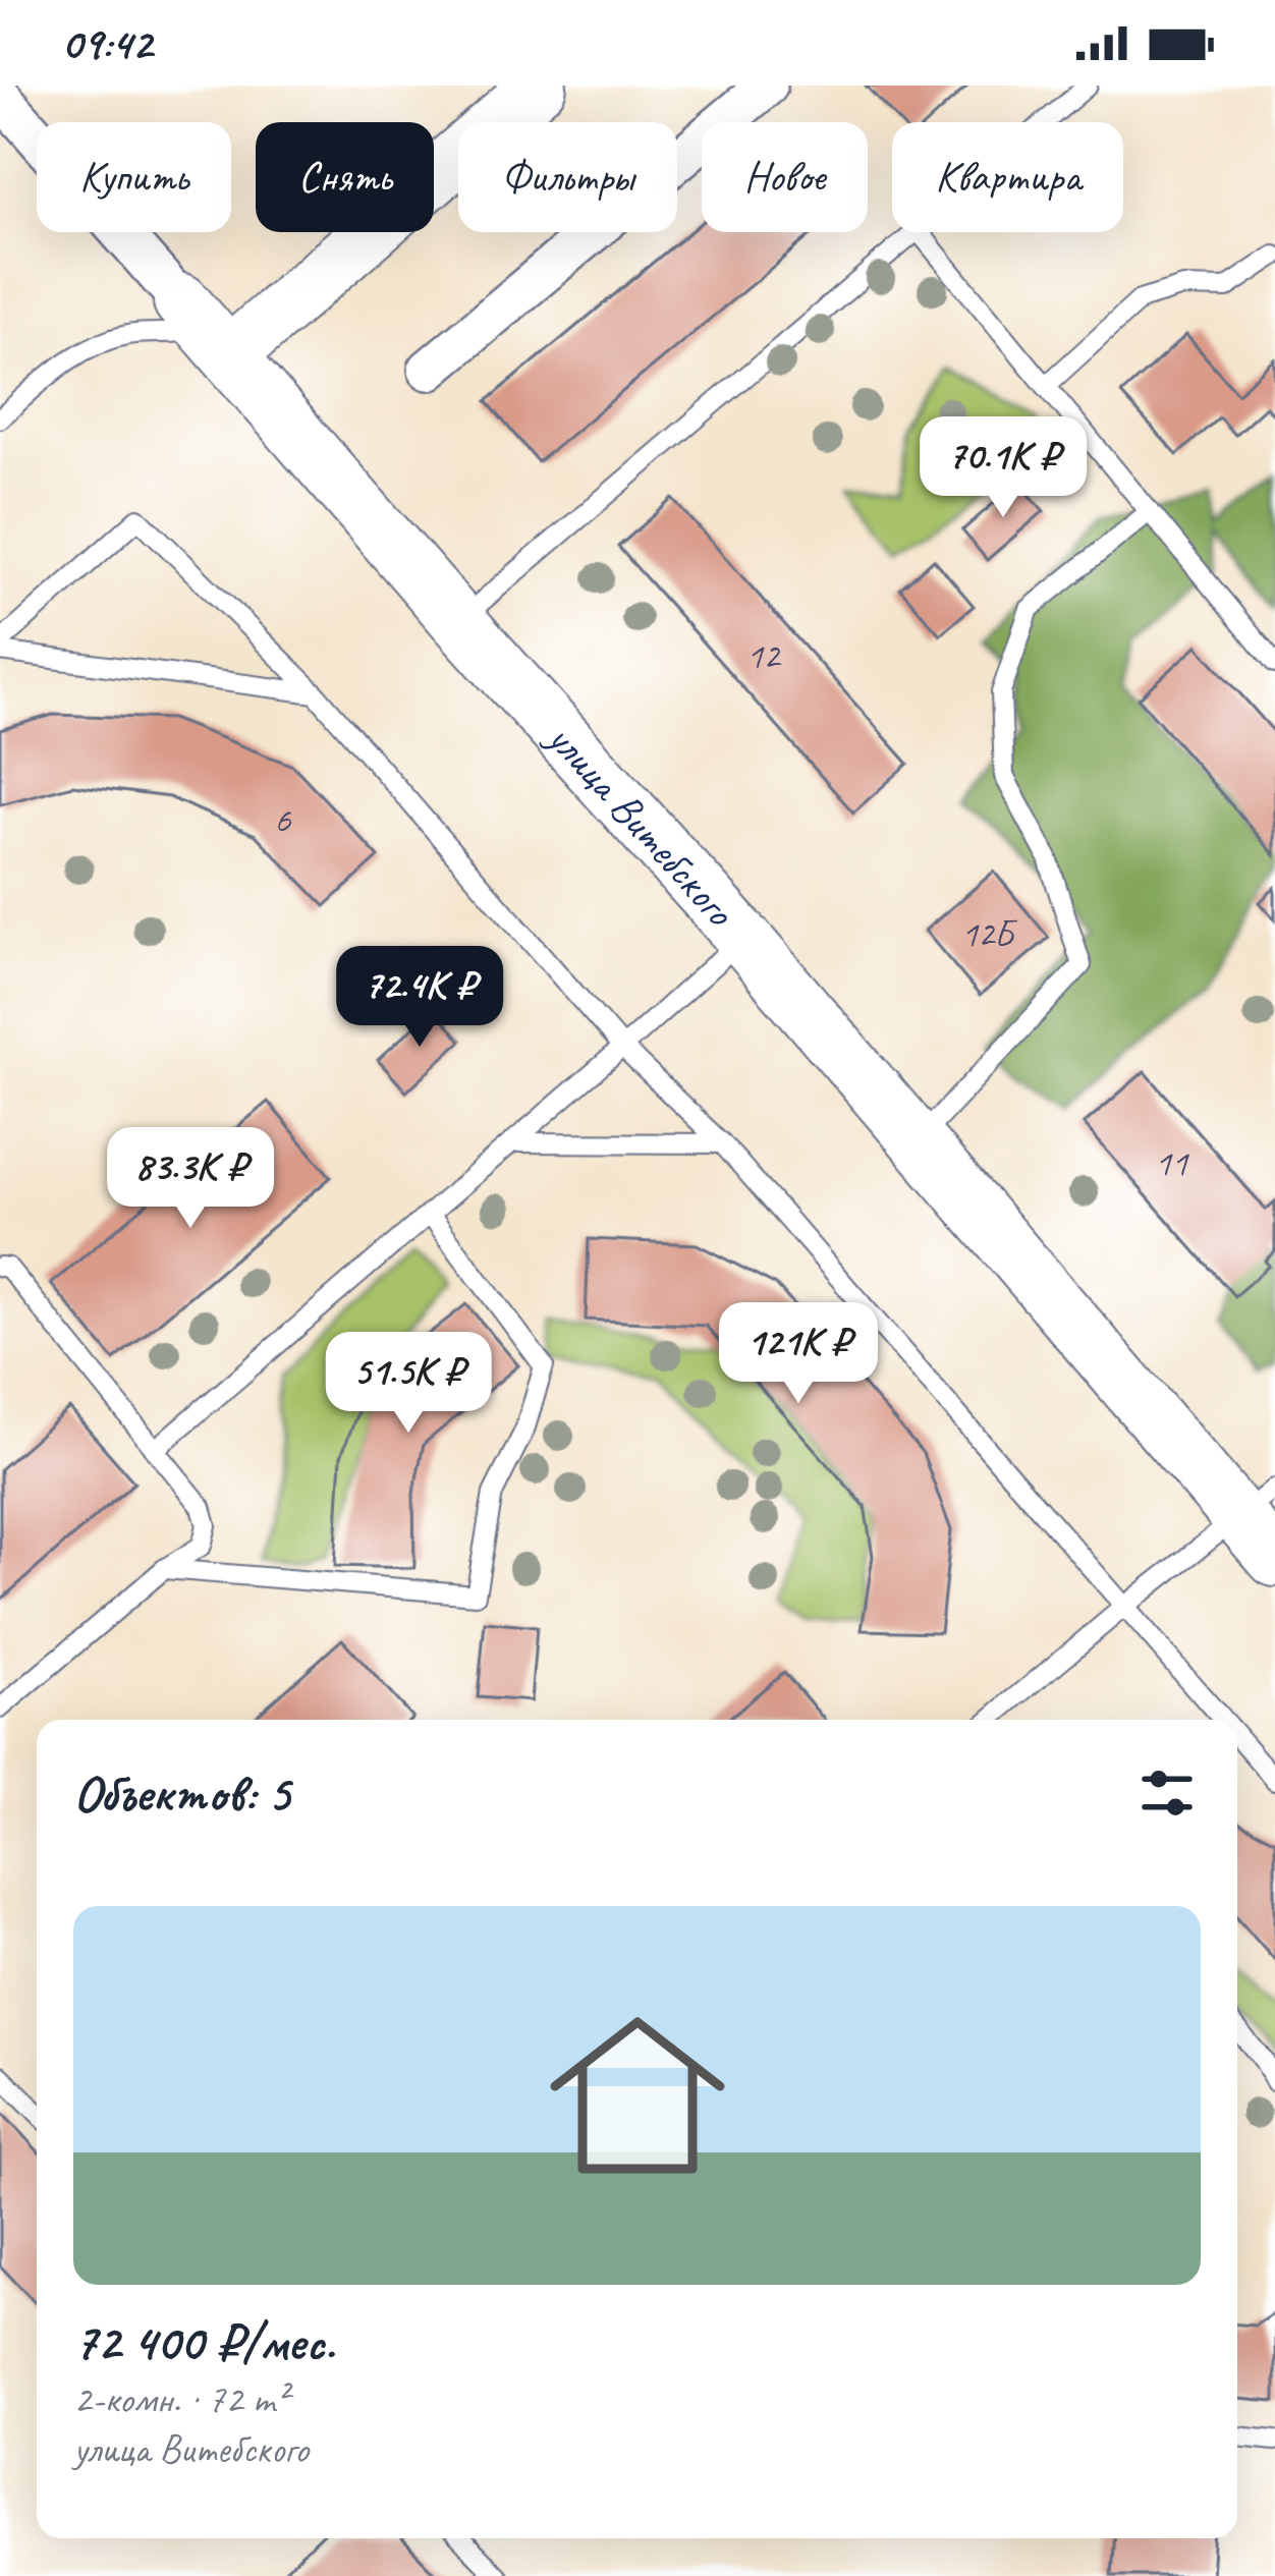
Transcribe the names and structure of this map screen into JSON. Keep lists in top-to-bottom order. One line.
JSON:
{"streets":{"street":["улица Витебского"]},"house_numbers":["12","6","12Б","11"],"page":{"status":"09:42","chip":["Купить","Снять","Фильтры","Новое","Квартира"],"price":["70.1K ₽","72.4K ₽","83.3K ₽","121K ₽","51.5K ₽"],"heading":"Объектов: 5","list":[{"name":"72 400 ₽/мес.","note":"2-комн. · 72 m² · улица Витебского"}]}}
